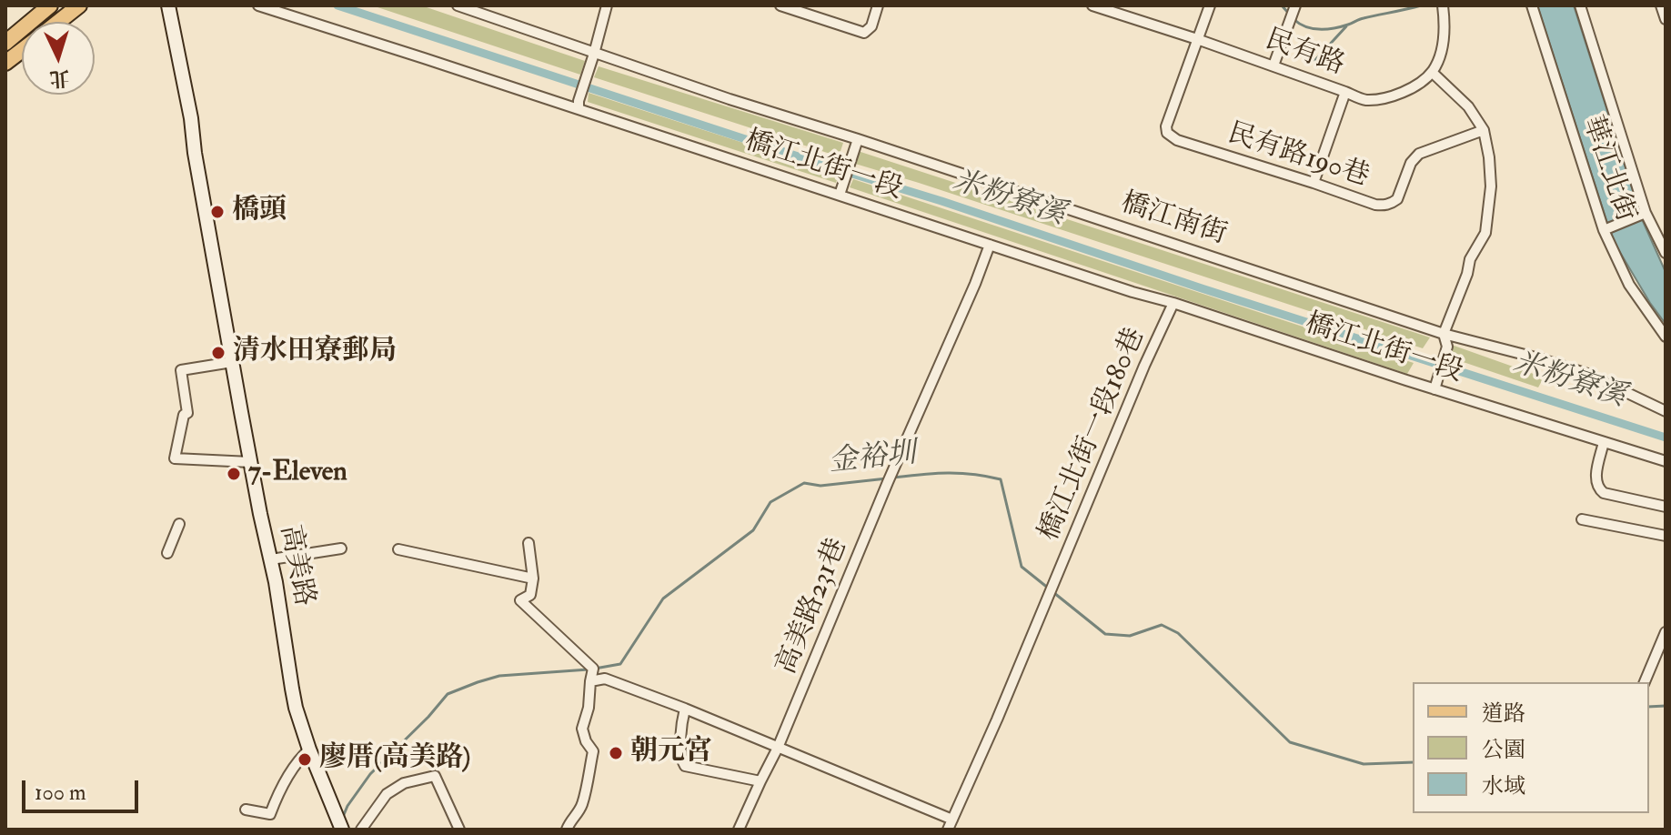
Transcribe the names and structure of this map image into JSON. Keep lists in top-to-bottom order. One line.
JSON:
{"streets":{"street":["民有路","民有路190巷","橋江北街一段","華江北街","橋江南街","橋江北街一段180巷","高美路","高美路231巷"]},"crossings":[["民有路","民有路190巷"],["橋江北街一段","橋江北街一段180巷"],["橋江北街一段","高美路231巷"]],"water":["米粉寮溪","金裕圳"],"places":["橋頭","清水田寮郵局","7-Eleven","朝元宮","廖厝(高美路)"],"legend":["道路","公園","水域"],"scale_bar":"100 m","north":"bottom"}
